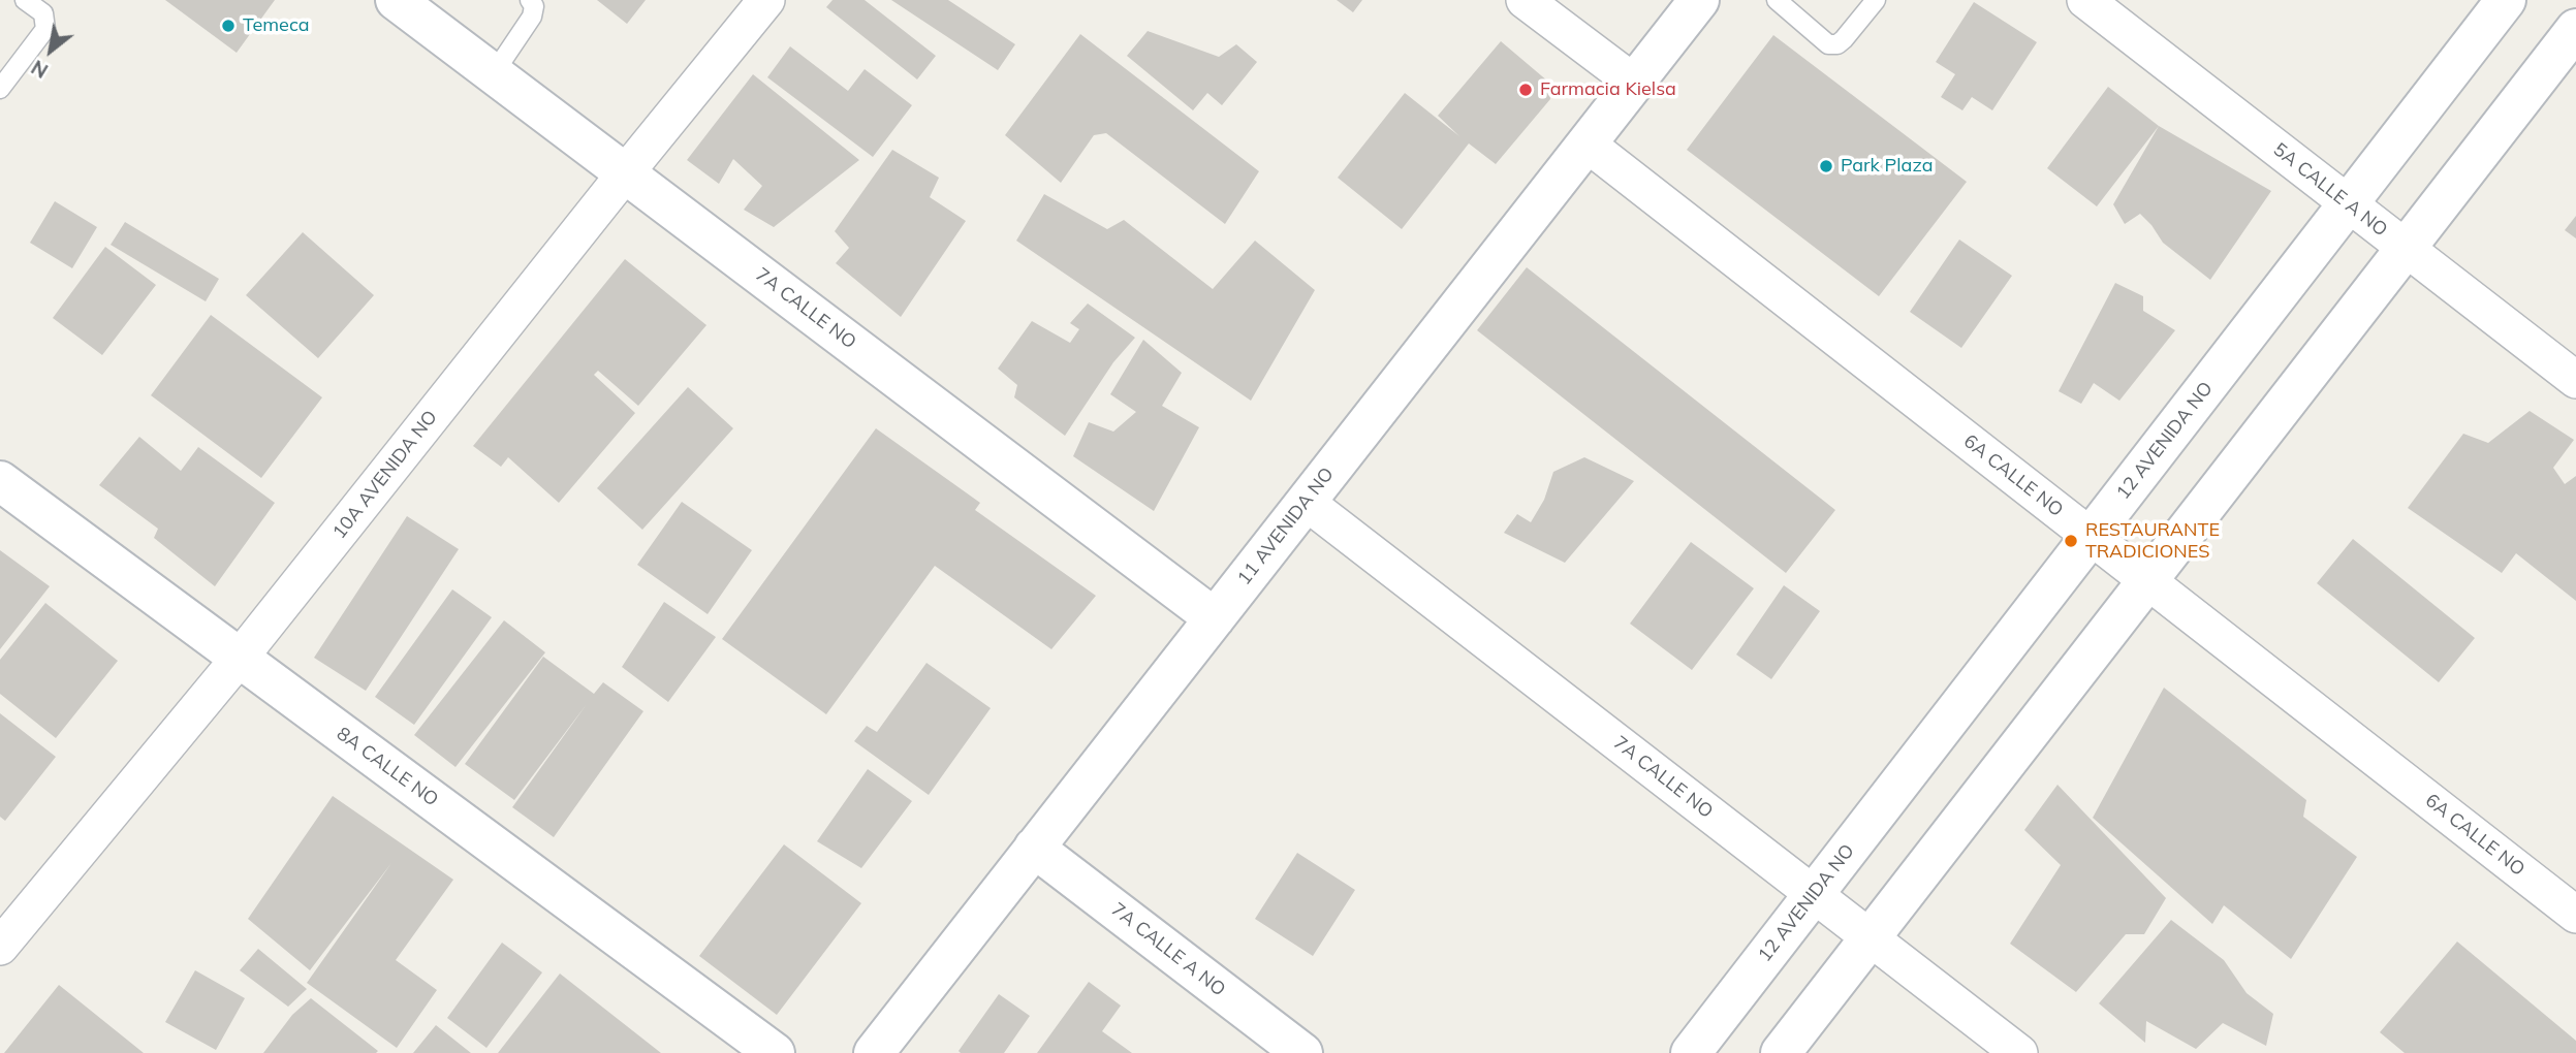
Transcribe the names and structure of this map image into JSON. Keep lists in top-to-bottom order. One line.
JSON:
{"streets":{"street":["5A CALLE A NO","7A CALLE NO","12 AVENIDA NO","10A AVENIDA NO","6A CALLE NO","11 AVENIDA NO","8A CALLE NO","7A CALLE A NO"]},"crossings":[["5A CALLE A NO","12 AVENIDA NO"],["7A CALLE NO","12 AVENIDA NO"],["7A CALLE NO","10A AVENIDA NO"],["7A CALLE NO","11 AVENIDA NO"],["12 AVENIDA NO","6A CALLE NO"],["10A AVENIDA NO","8A CALLE NO"],["6A CALLE NO","11 AVENIDA NO"],["11 AVENIDA NO","7A CALLE A NO"]],"places":["Temeca","Farmacia Kielsa","Park Plaza","RESTAURANTE TRADICIONES"],"north":"bottom left"}
